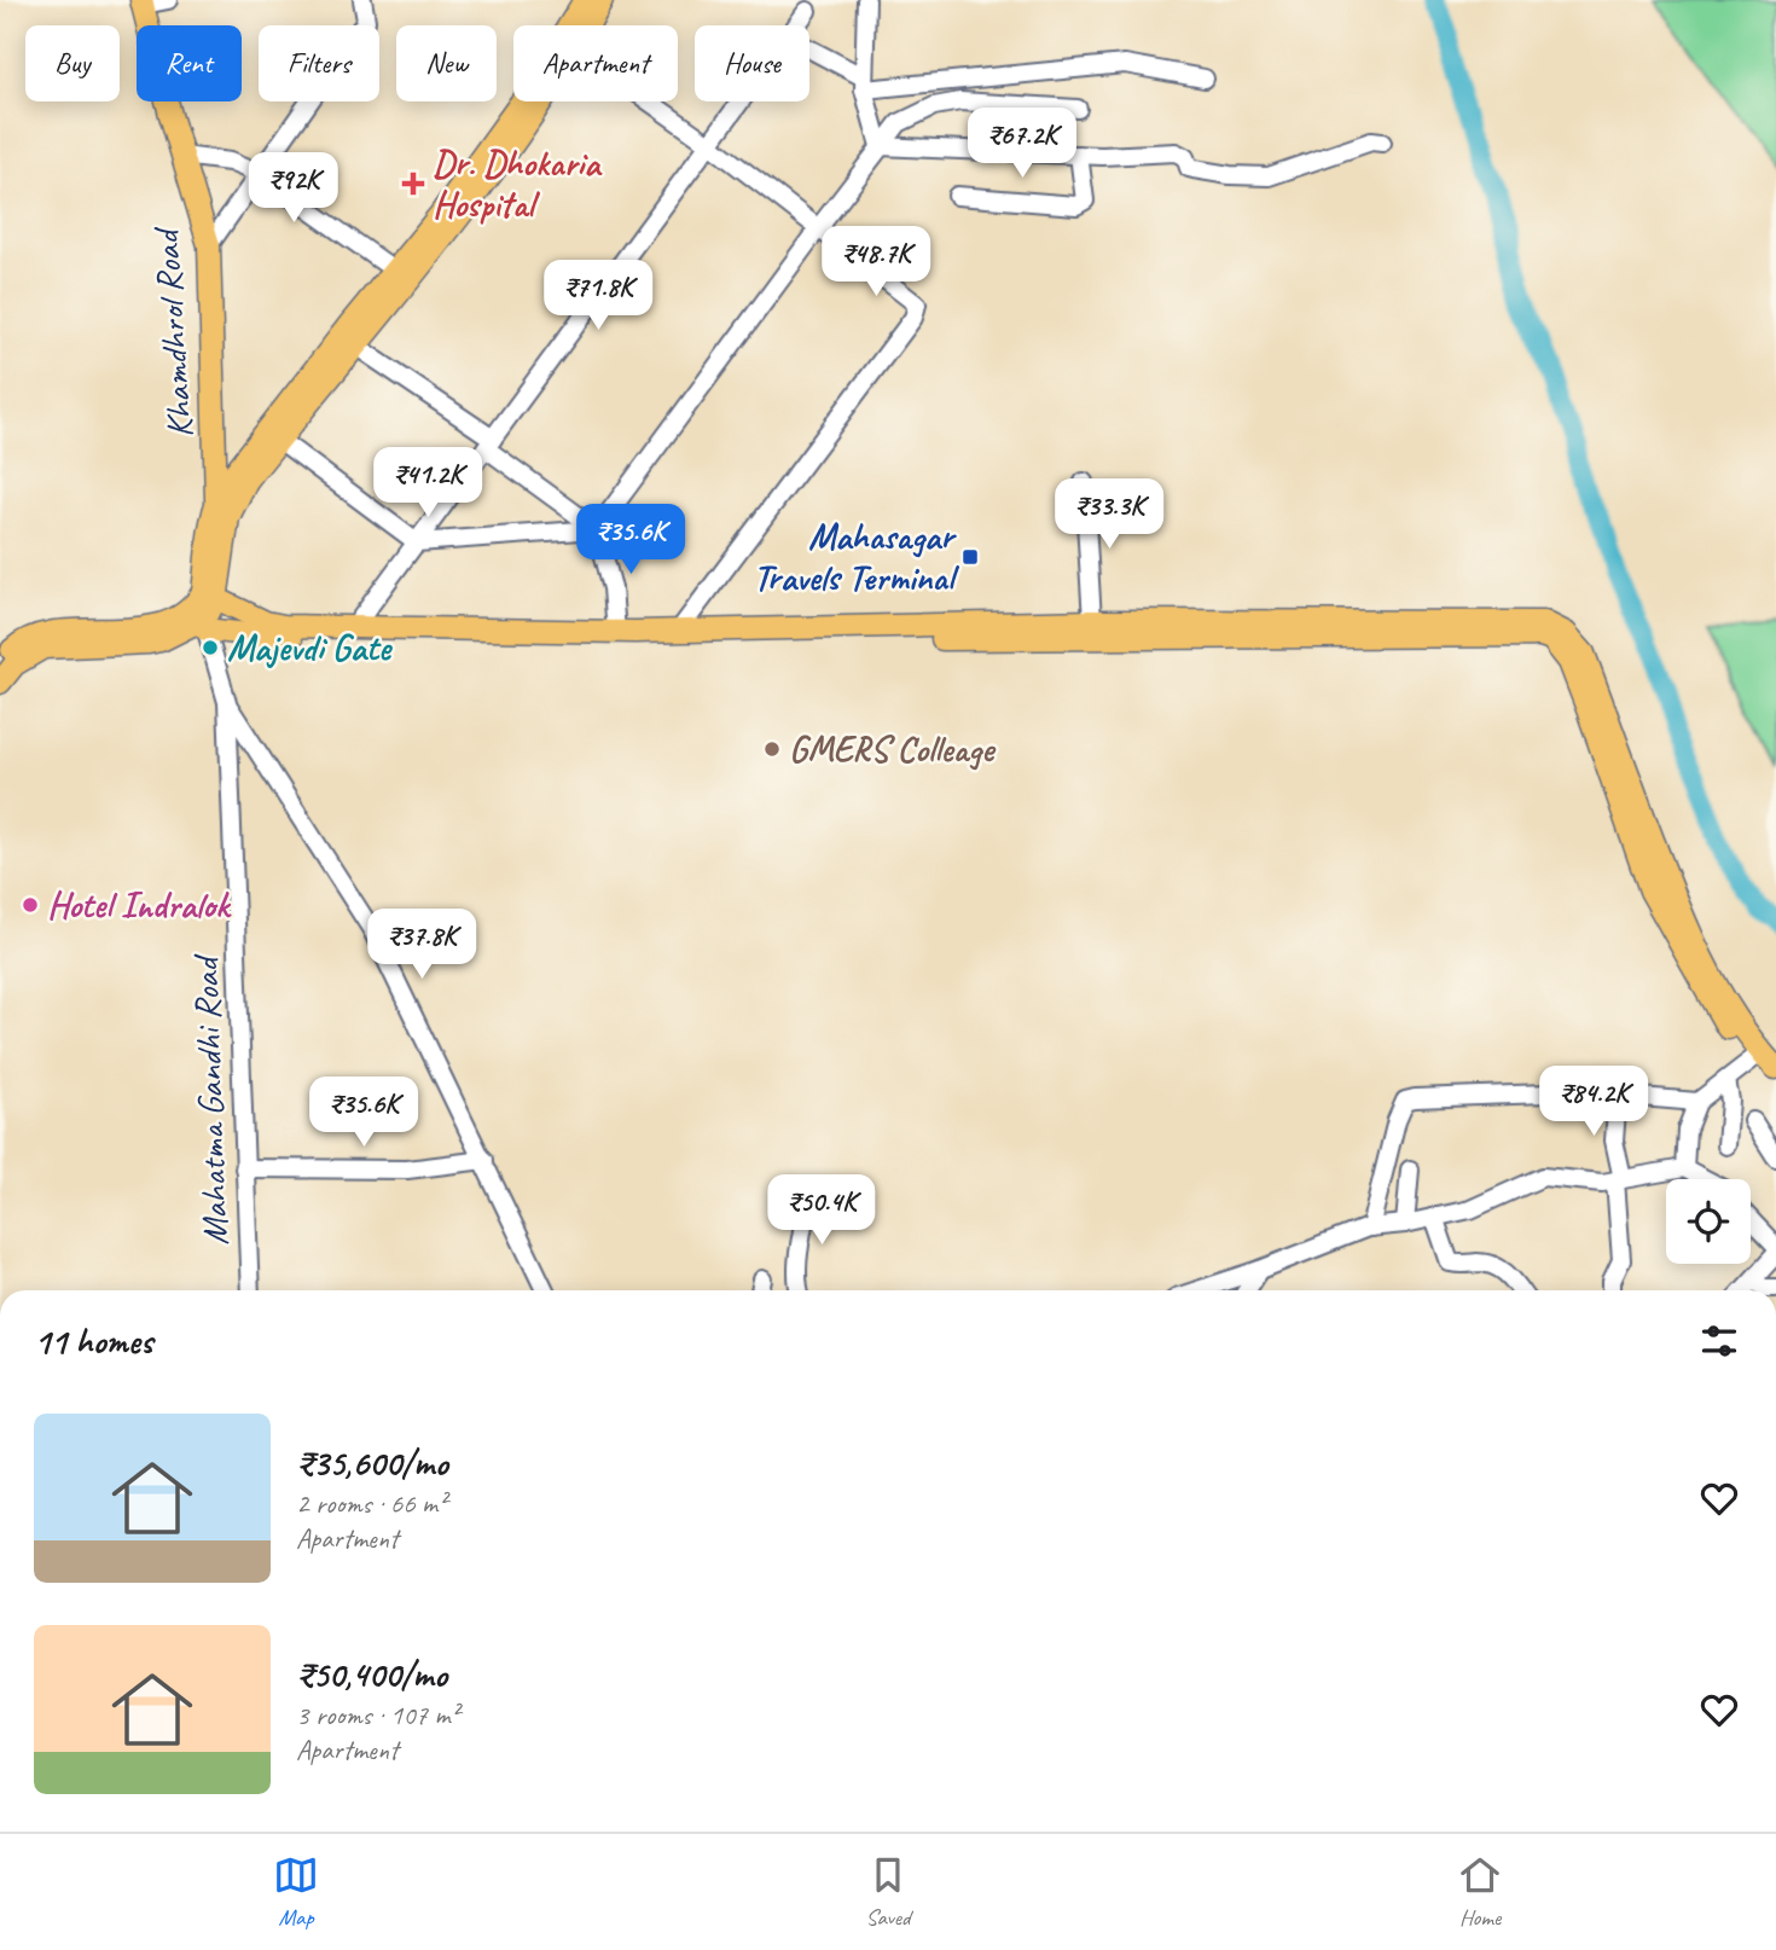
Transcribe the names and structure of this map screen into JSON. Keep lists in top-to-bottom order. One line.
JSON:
{"streets":{"main road":["Khamdhrol Road"],"street":["Mahatma Gandhi Road"]},"places":{"health":["Dr. Dhokaria Hospital"],"transit":["Mahasagar Travels Terminal"],"other":["Majevdi Gate","GMERS Colleage","Hotel Indralok"]},"page":{"chip":["Buy","Rent","Filters","New","Apartment","House"],"price":["₹67.2K","₹92K","₹48.7K","₹71.8K","₹41.2K","₹33.3K","₹35.6K","₹37.8K","₹84.2K","₹35.6K","₹50.4K"],"heading":"11 homes","list":[{"name":"₹35,600/mo","note":"2 rooms · 66 m² · Apartment"},{"name":"₹50,400/mo","note":"3 rooms · 107 m² · Apartment"}],"tabs":["Map","Saved","Home"]}}
